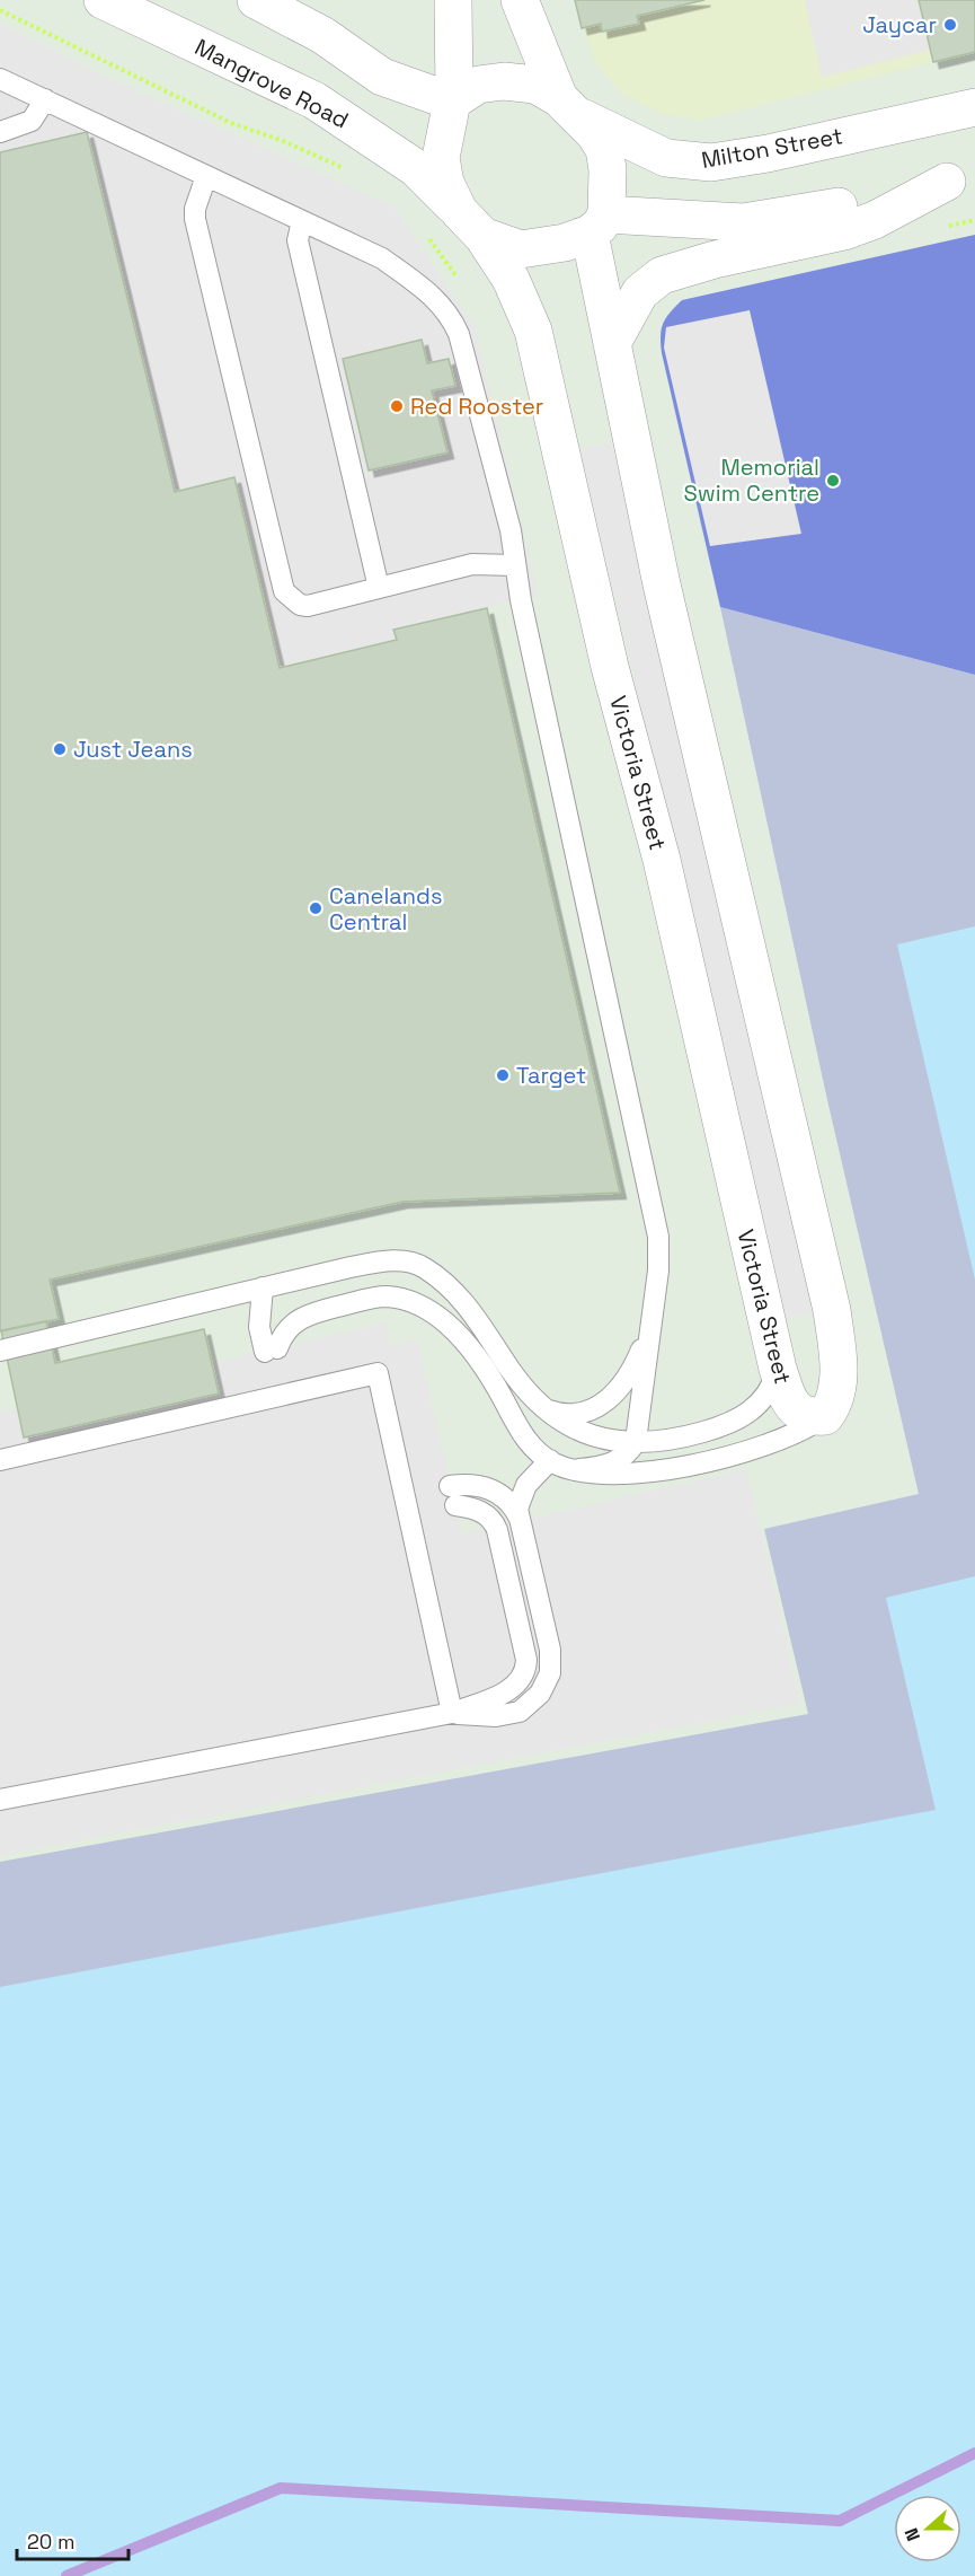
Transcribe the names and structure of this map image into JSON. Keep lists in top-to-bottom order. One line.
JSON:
{"streets":{"street":["Mangrove Road","Milton Street","Victoria Street"]},"crossings":[["Mangrove Road","Milton Street"],["Mangrove Road","Victoria Street"],["Milton Street","Victoria Street"]],"places":["Jaycar","Red Rooster","Memorial Swim Centre","Just Jeans","Canelands Central","Target"],"scale_bar":"20 m","north":"left"}
